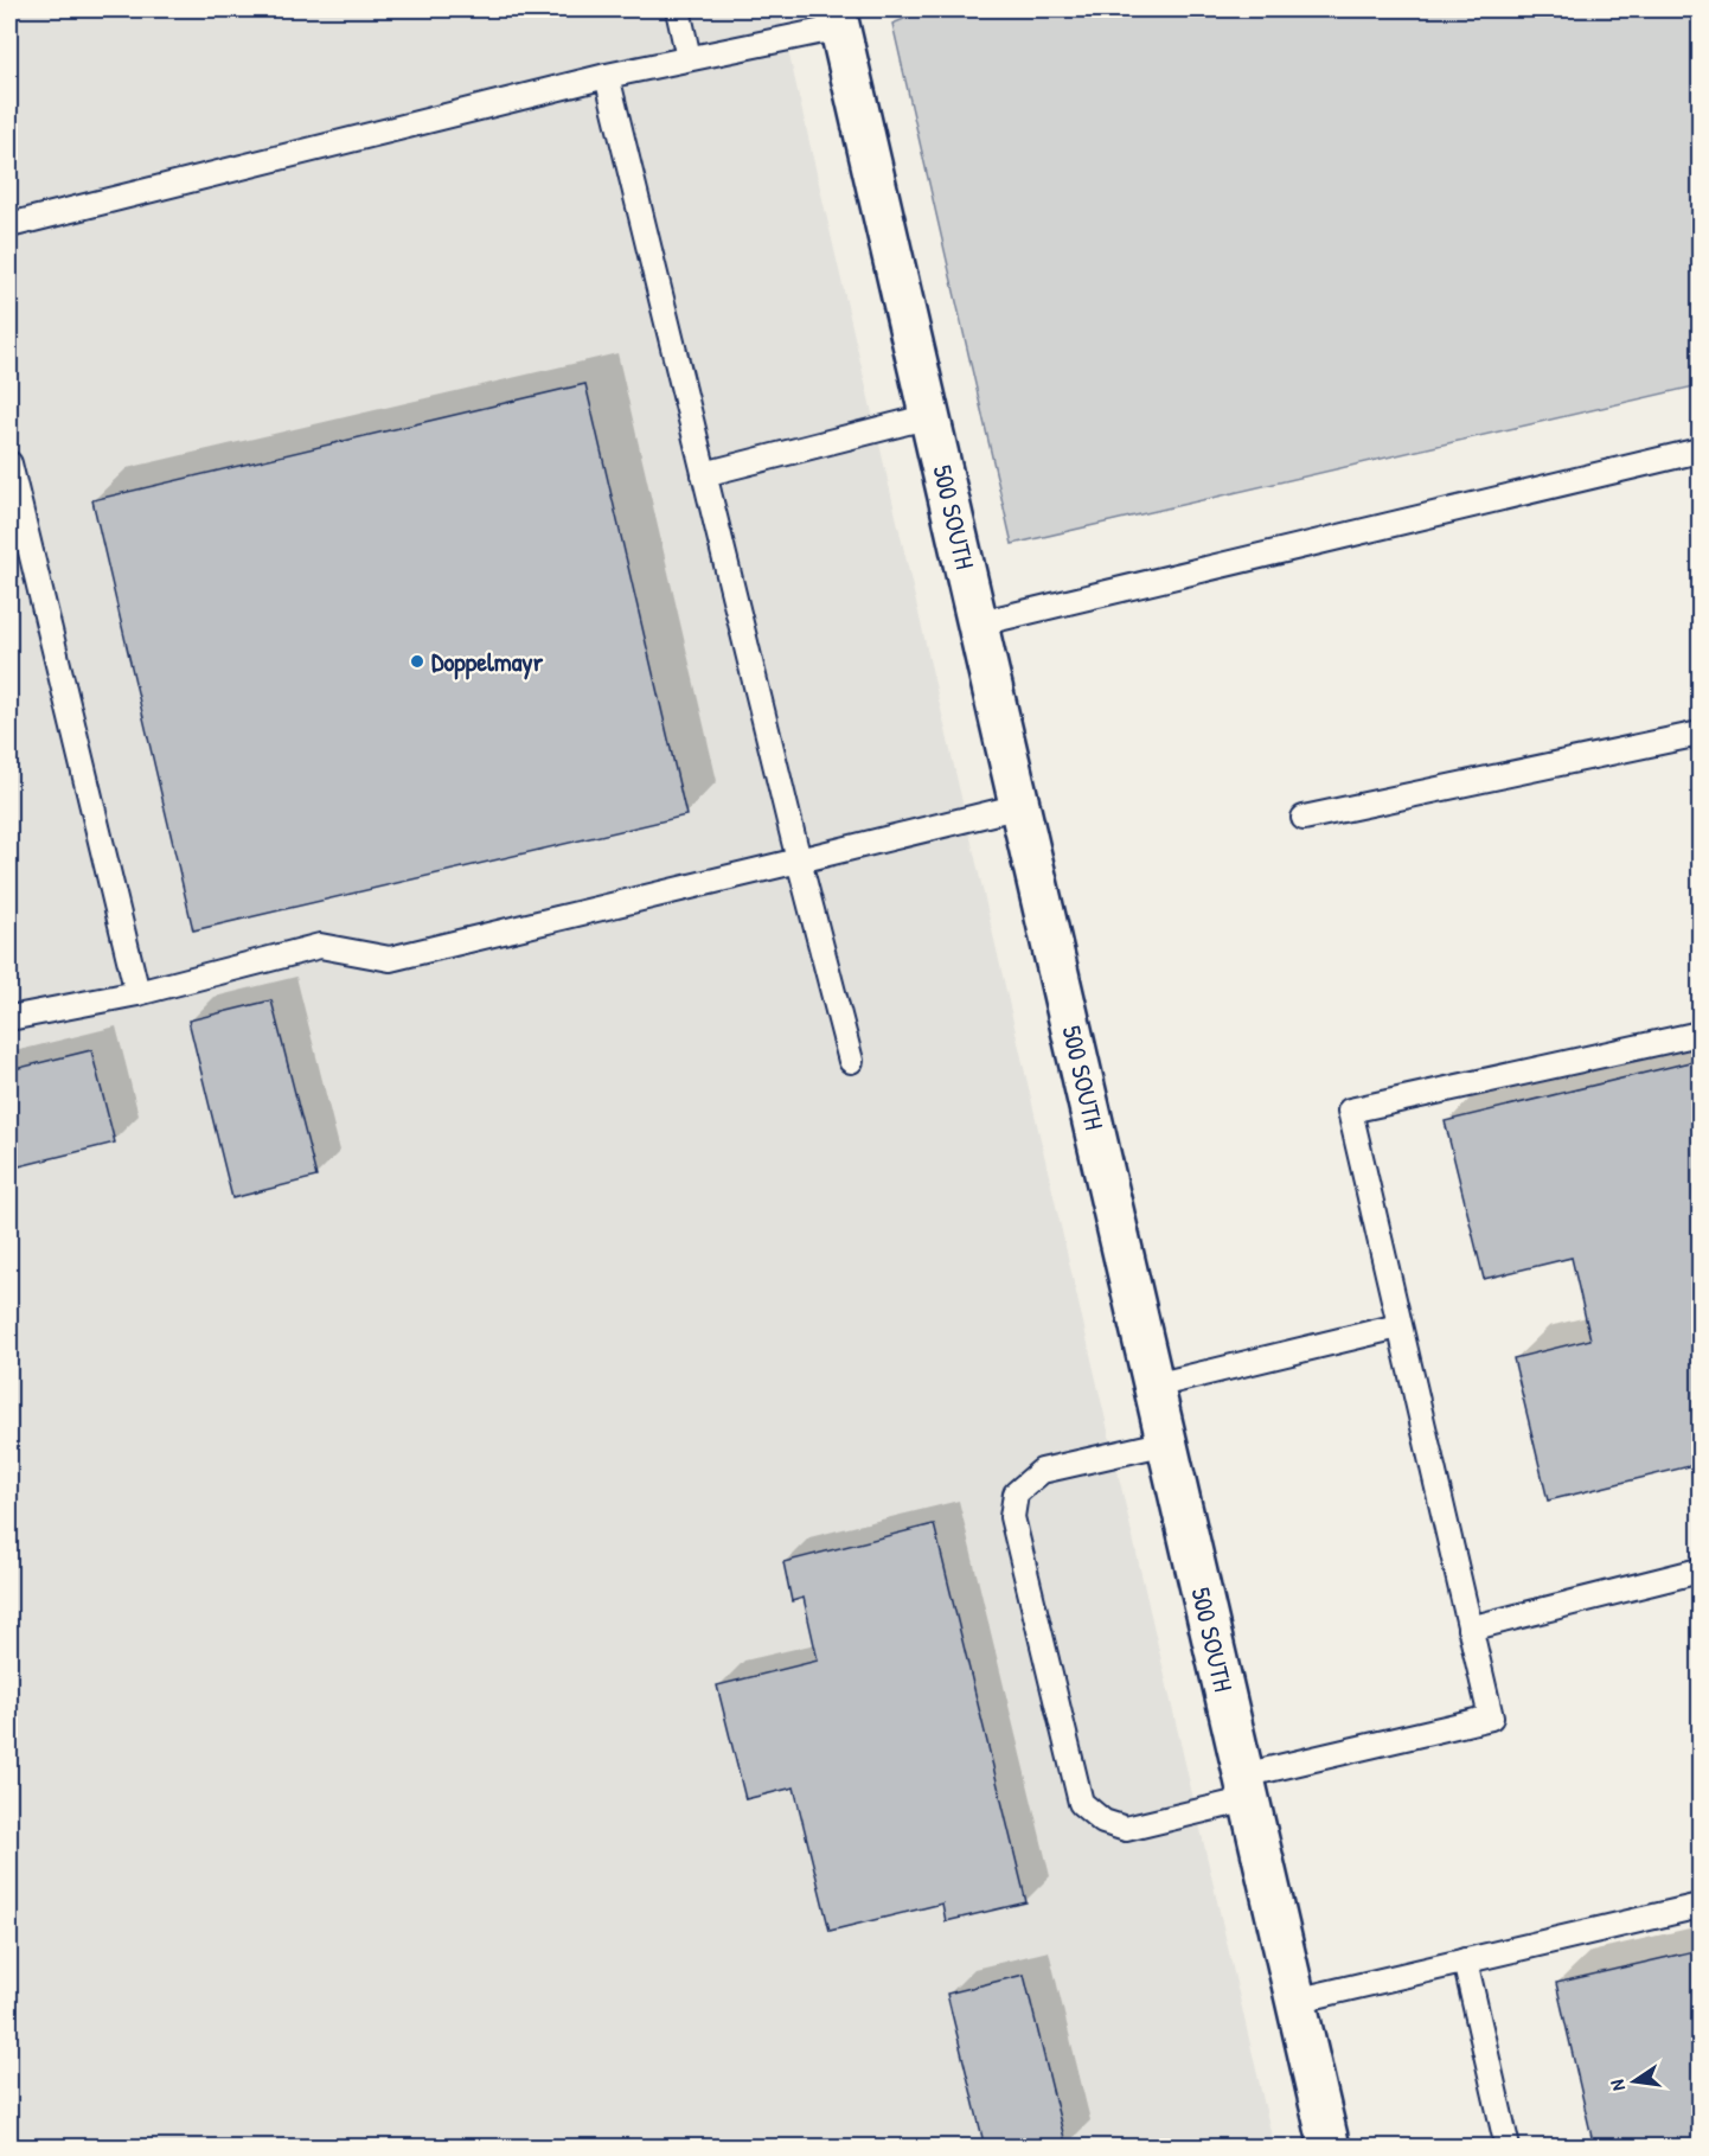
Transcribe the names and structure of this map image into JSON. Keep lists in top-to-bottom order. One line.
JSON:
{"streets":{"street":["500 SOUTH"]},"places":["Doppelmayr"],"north":"left"}
